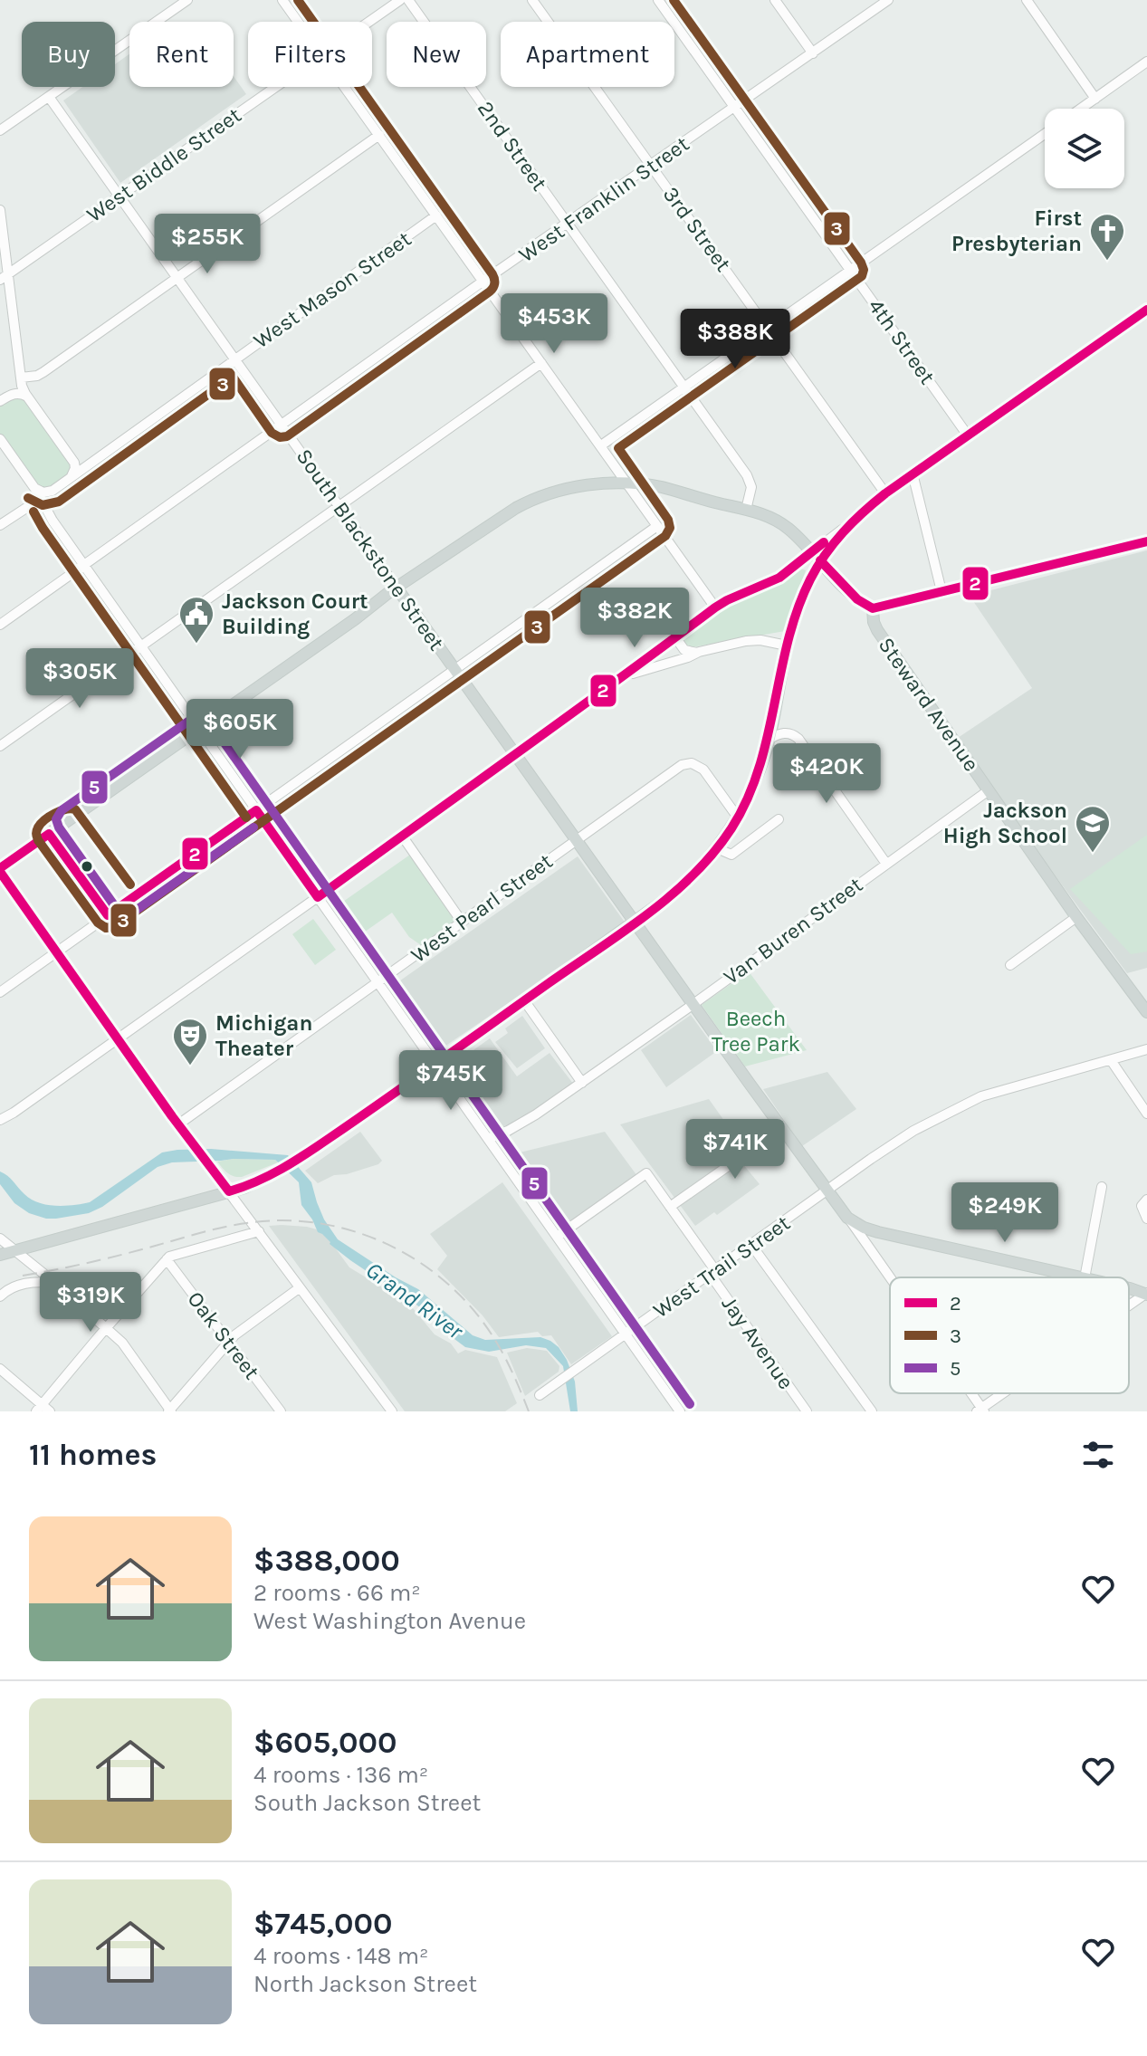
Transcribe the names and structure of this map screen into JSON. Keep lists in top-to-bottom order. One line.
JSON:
{"streets":{"main road":["South Blackstone Street","Steward Avenue"],"street":["2nd Street","West Biddle Street","West Franklin Street","3rd Street","West Mason Street","4th Street","West Pearl Street","Van Buren Street","West Trail Street","Oak Street","Jay Avenue"]},"crossings":[["2nd Street","West Franklin Street"],["2nd Street","Steward Avenue"],["West Biddle Street","South Blackstone Street"],["West Franklin Street","3rd Street"],["West Franklin Street","4th Street"],["West Franklin Street","South Blackstone Street"],["West Mason Street","South Blackstone Street"],["South Blackstone Street","Steward Avenue"],["South Blackstone Street","West Pearl Street"],["South Blackstone Street","Van Buren Street"],["South Blackstone Street","West Trail Street"],["Steward Avenue","Van Buren Street"],["West Trail Street","Jay Avenue"]],"water":["Grand River"],"parks":["Beech Tree Park"],"places":{"church":["First Presbyterian"],"public building":["Jackson Court Building"],"school or university":["Jackson High School"],"theatre":["Michigan Theater"]},"lines":["transit line 3","transit line 2","transit line 5"],"legend":["2","3","5"],"page":{"chip":["Buy","Rent","Filters","New","Apartment"],"price":["$255K","$453K","$388K","$382K","$305K","$605K","$420K","$745K","$741K","$249K","$319K"],"heading":"11 homes","list":[{"name":"$388,000","note":"2 rooms · 66 m² · West Washington Avenue"},{"name":"$605,000","note":"4 rooms · 136 m² · South Jackson Street"},{"name":"$745,000","note":"4 rooms · 148 m² · North Jackson Street"}]}}
